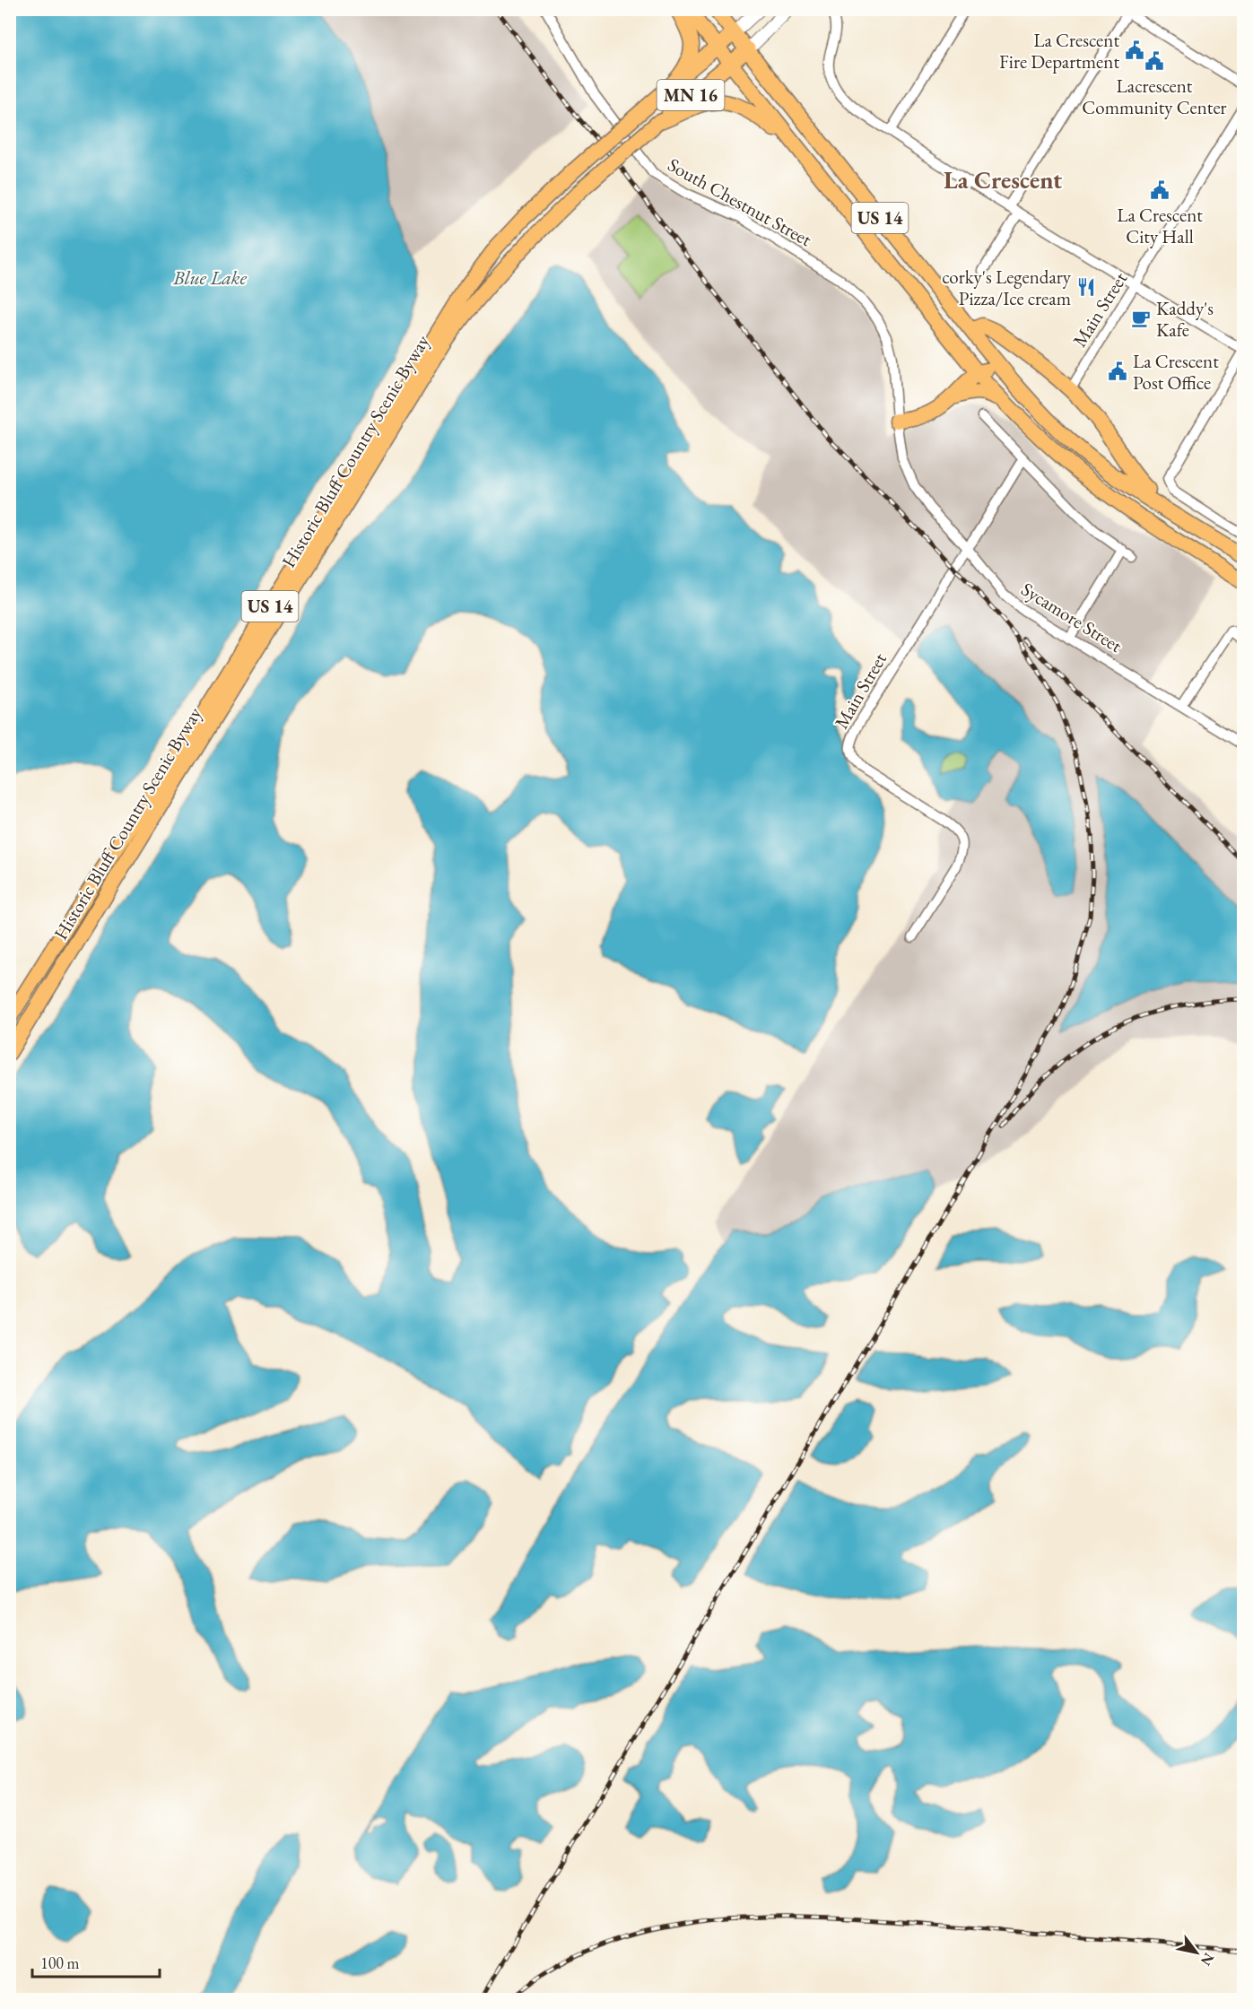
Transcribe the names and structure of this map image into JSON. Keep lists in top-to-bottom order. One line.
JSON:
{"streets":{"main road":["MN 16","US 14","Historic Bluff Country Scenic Byway"],"street":["South Chestnut Street","Main Street","Sycamore Street"]},"crossings":[["MN 16","US 14"],["MN 16","Historic Bluff Country Scenic Byway"],["South Chestnut Street","Sycamore Street"],["US 14","Historic Bluff Country Scenic Byway"],["Main Street","Sycamore Street"]],"districts":["La Crescent"],"water":["Blue Lake"],"places":{"public building":["La Crescent Fire Department","Lacrescent Community Center","La Crescent City Hall","La Crescent Post Office"],"restaurant":["corky's Legendary Pizza/Ice cream"],"cafe":["Kaddy's Kafe"]},"scale_bar":"100 m","north":"bottom right"}
